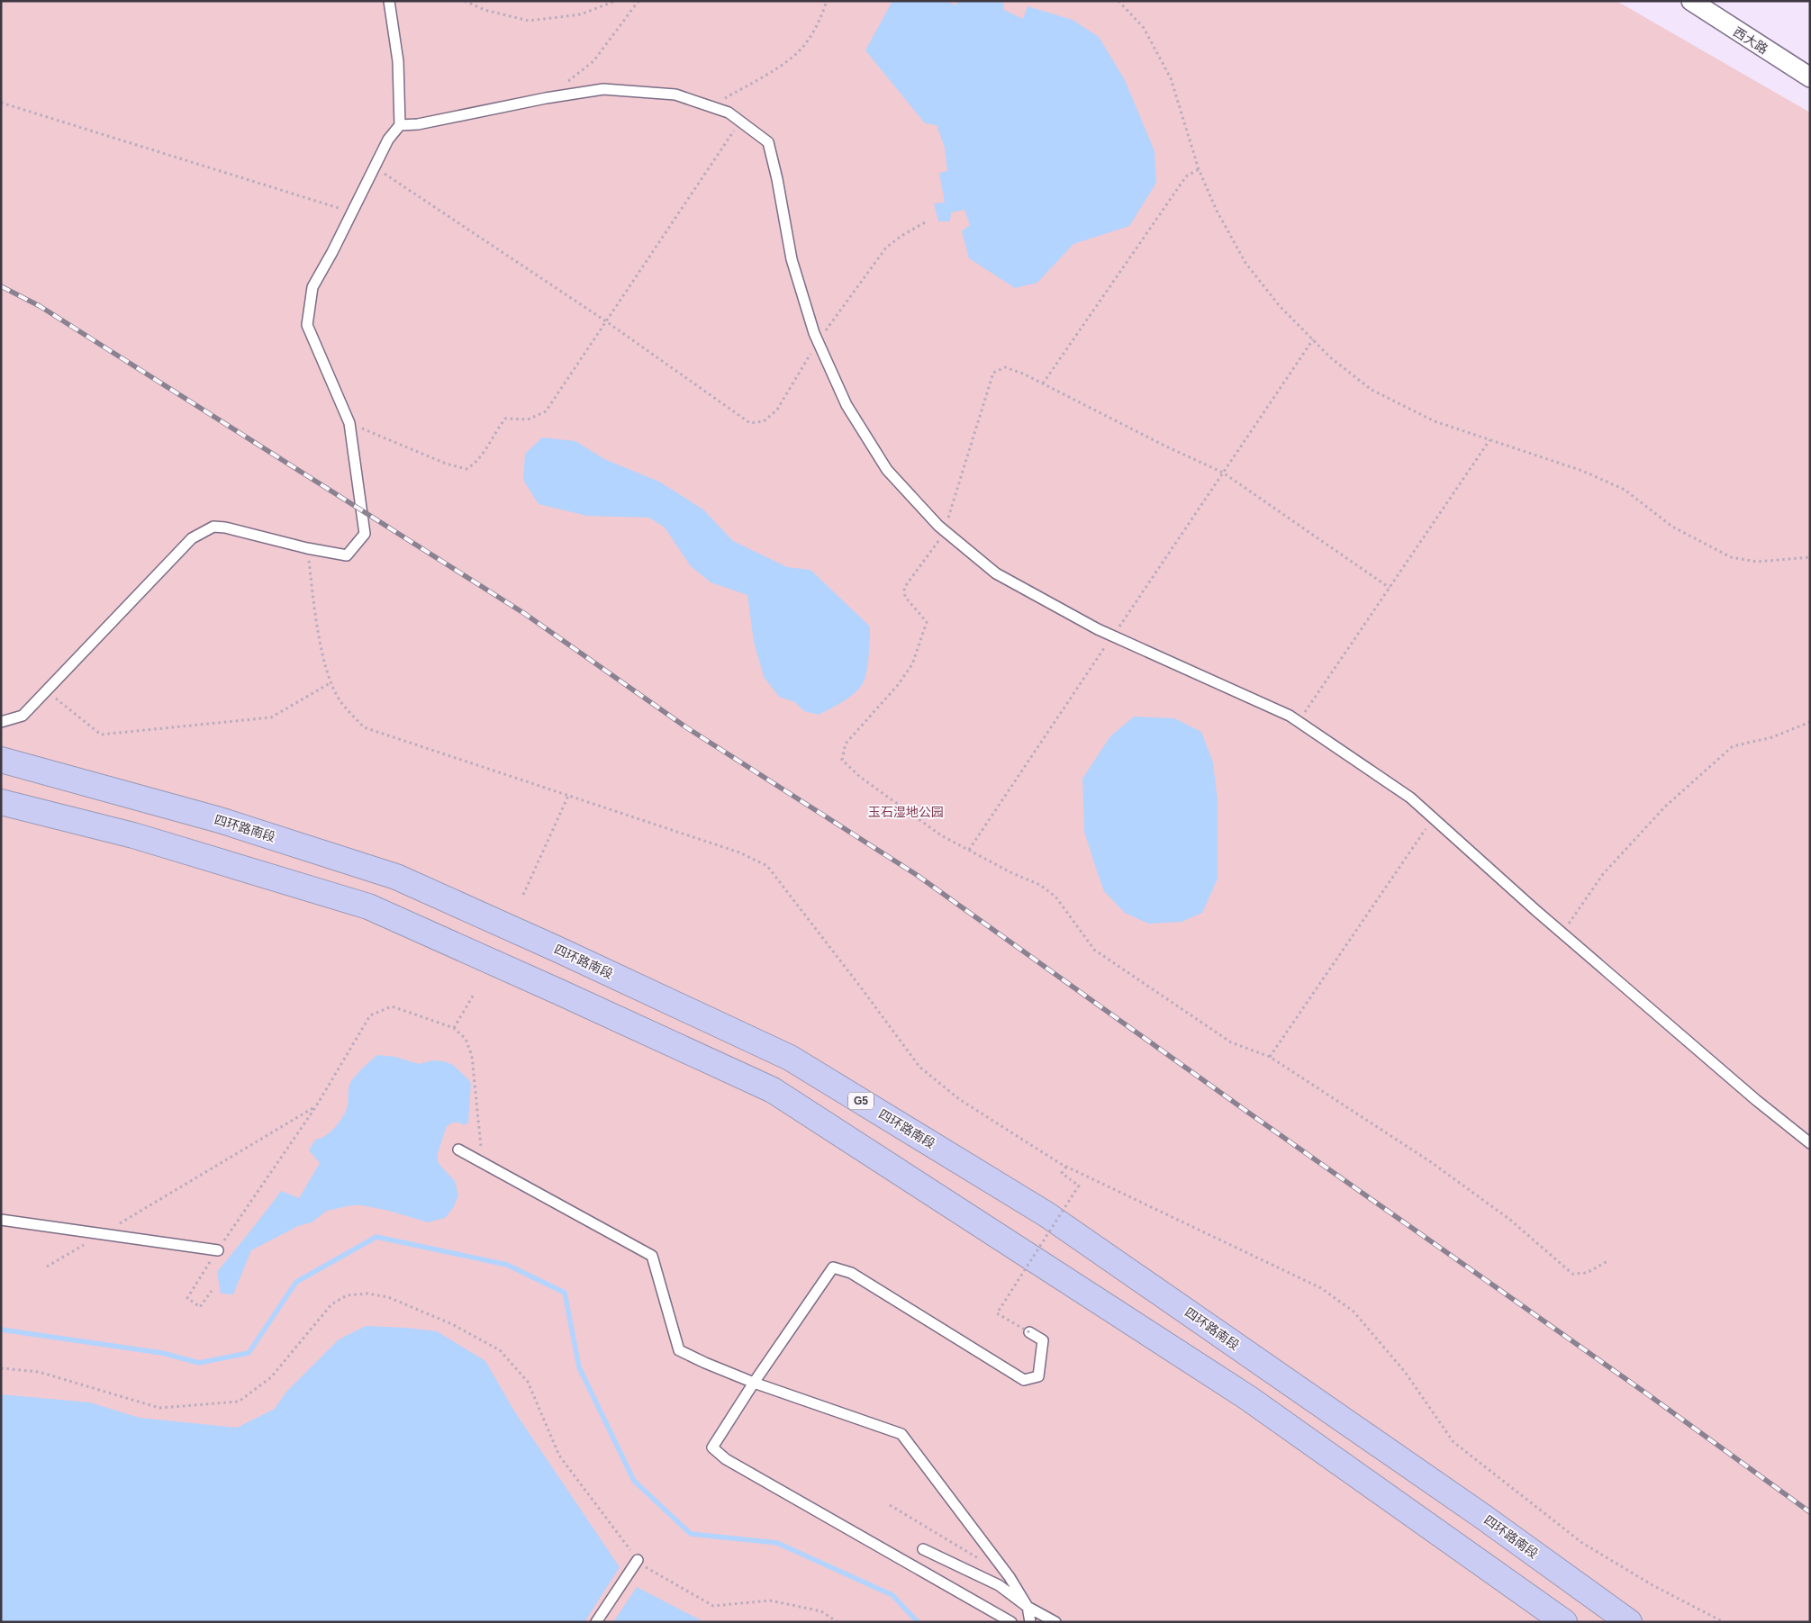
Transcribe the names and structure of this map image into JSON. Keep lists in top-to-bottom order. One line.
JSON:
{"streets":{"highway":["四环路南段","G5"],"street":["西大路"]},"parks":["玉石湿地公园"]}
